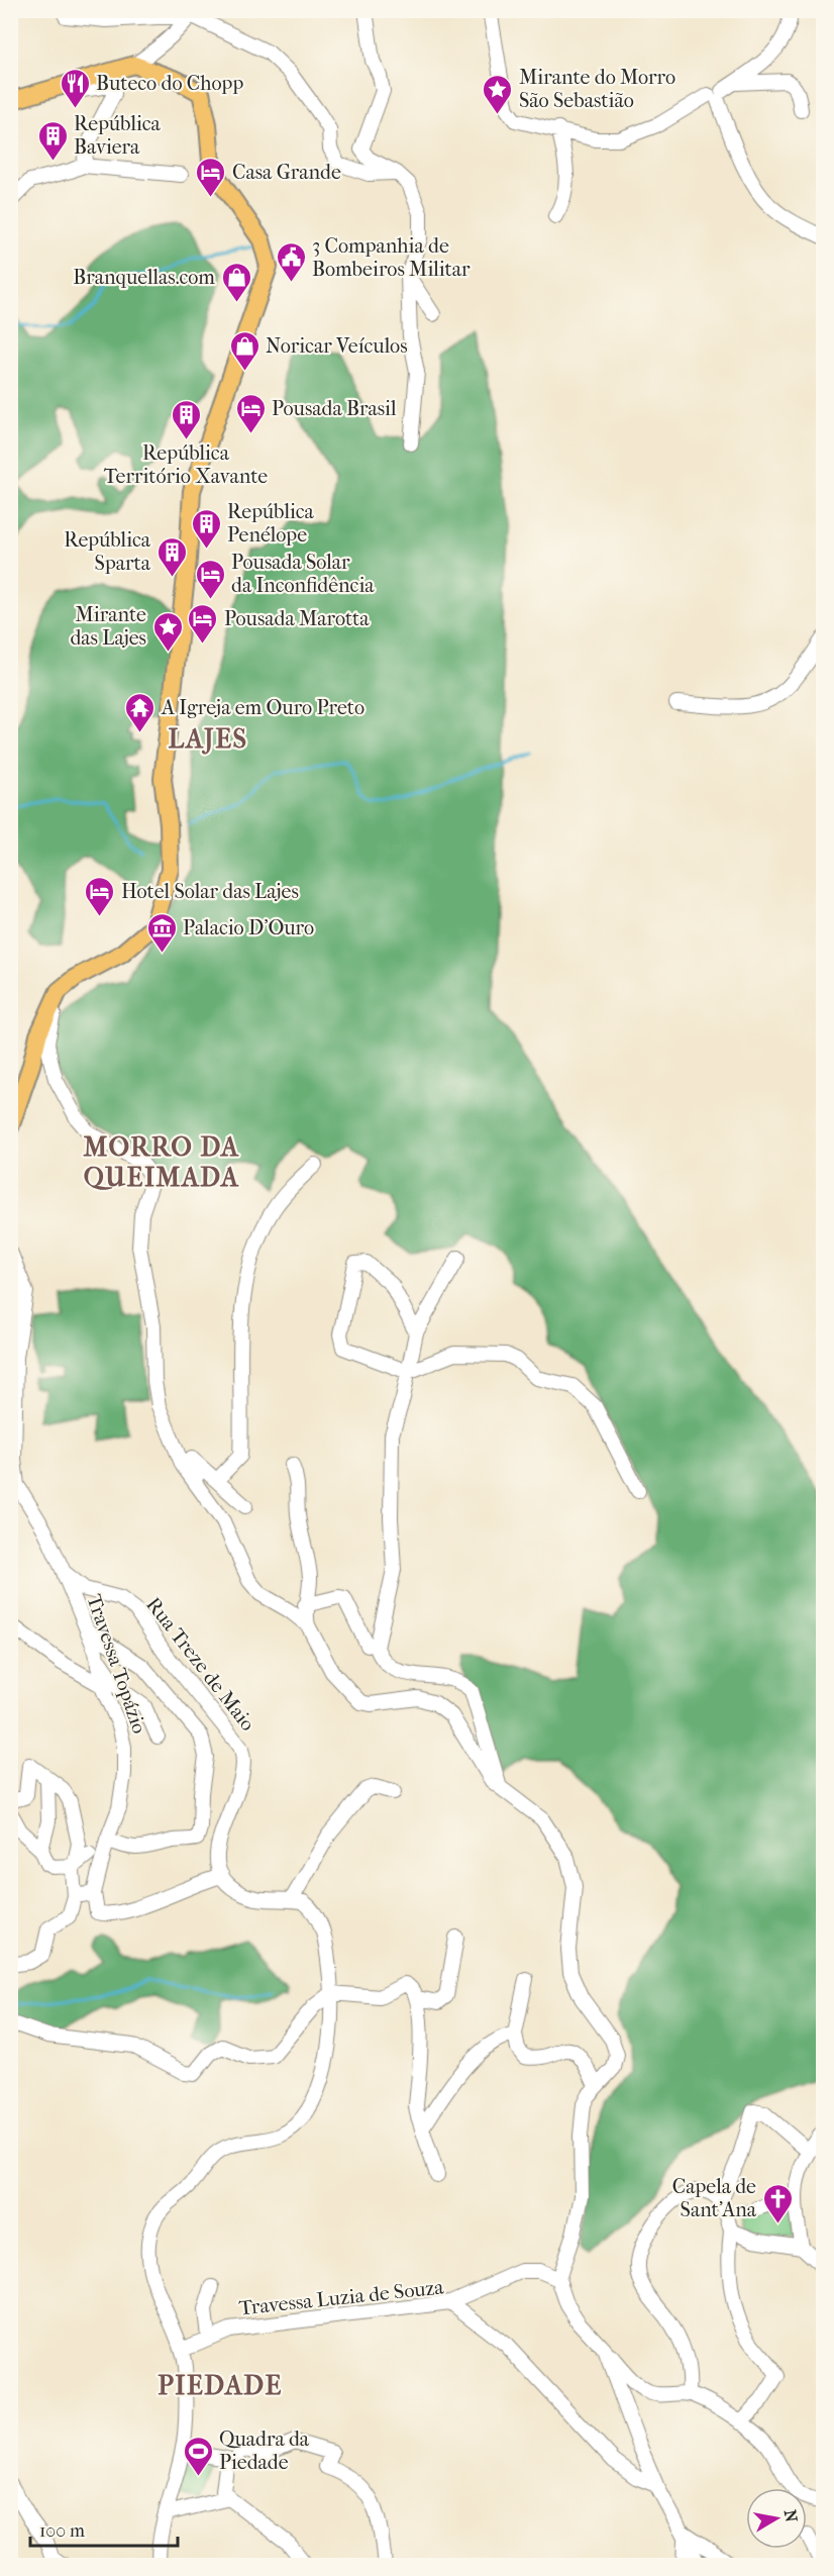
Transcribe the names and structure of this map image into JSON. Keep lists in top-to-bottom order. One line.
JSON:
{"streets":{"street":["Travessa Topázio","Rua Treze de Maio","Travessa Luzia de Souza"]},"crossings":[["Travessa Topázio","Rua Treze de Maio"]],"districts":["LAJES","MORRO DA QUEIMADA","PIEDADE"],"places":{"restaurant":["Buteco do Chopp"],"place":["Mirante do Morro São Sebastião","Mirante das Lajes"],"building":["República Baviera","República Território Xavante","República Penélope","República Sparta"],"hotel":["Casa Grande","Pousada Brasil","Pousada Solar da Inconfidência","Pousada Marotta","Hotel Solar das Lajes"],"public building":["3 Companhia de Bombeiros Militar"],"shop":["Branquellas.com","Noricar Veículos"],"temple":["A Igreja em Ouro Preto"],"museum":["Palacio D'Ouro"],"church":["Capela de Sant'Ana"],"sports":["Quadra da Piedade"]},"scale_bar":"100 m","north":"right"}
